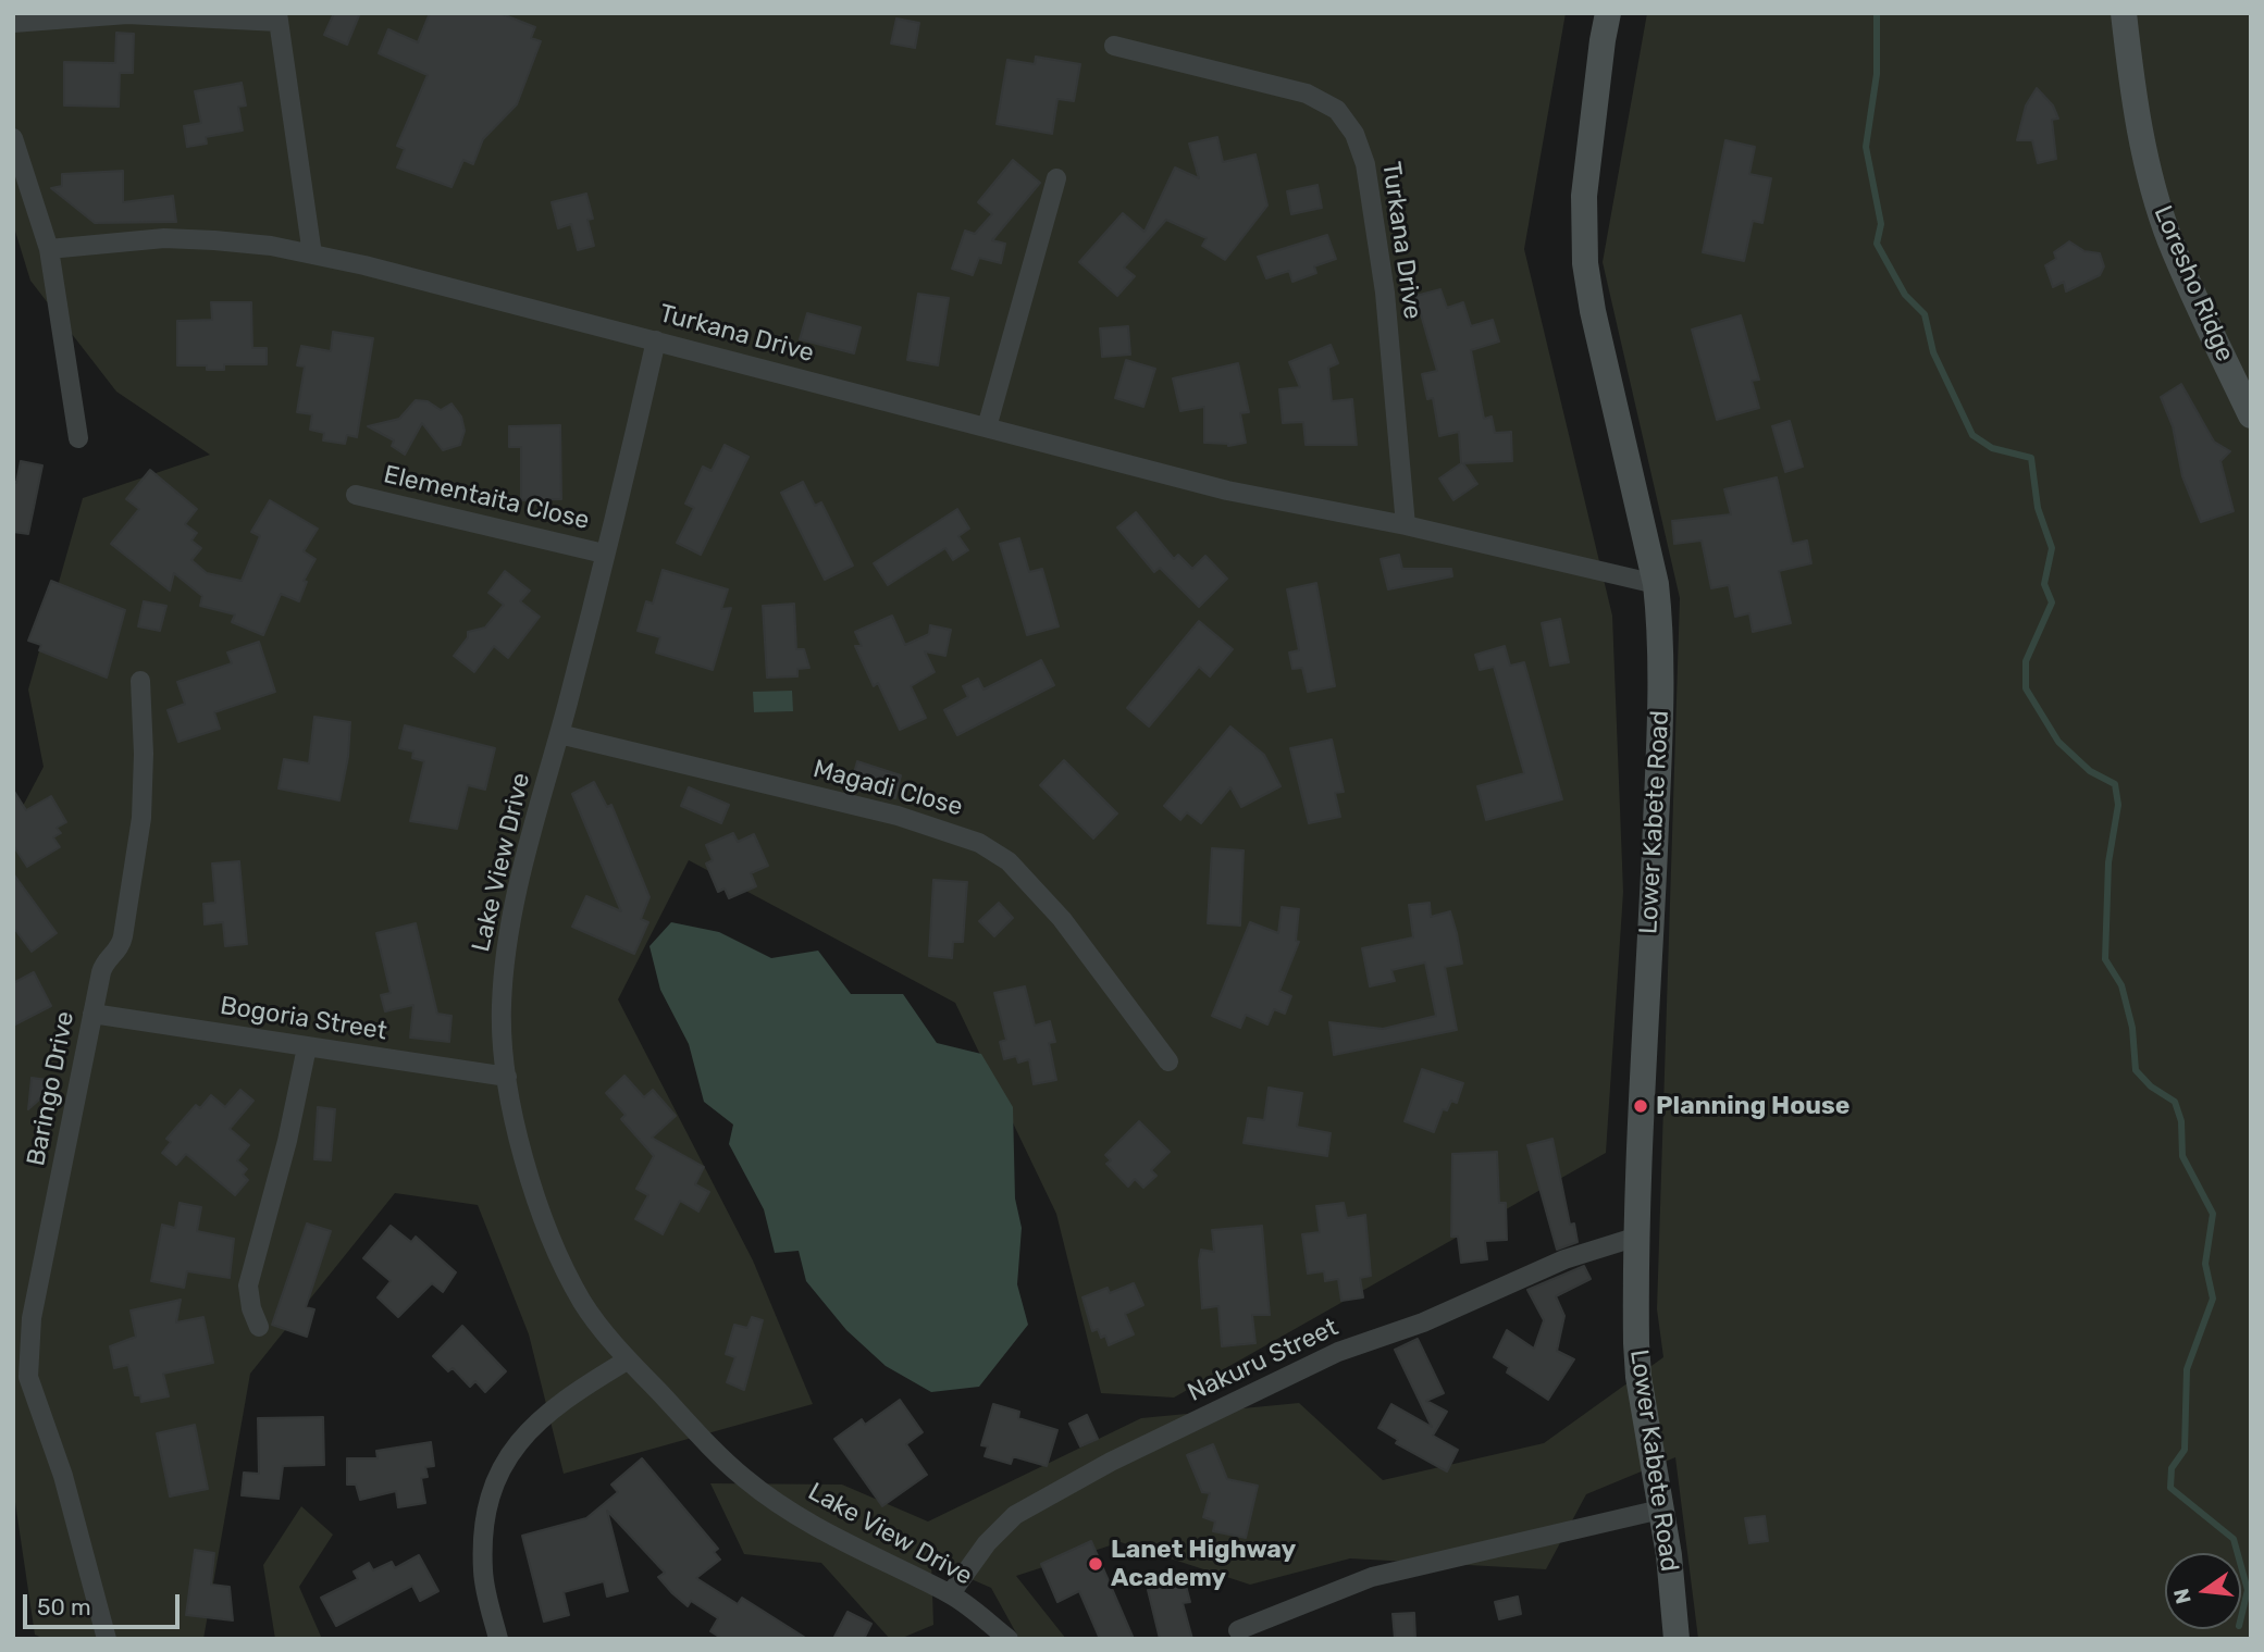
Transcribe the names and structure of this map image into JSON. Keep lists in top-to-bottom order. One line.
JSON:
{"streets":{"main road":["Loresho Ridge","Lower Kabete Road"],"street":["Turkana Drive","Elementaita Close","Magadi Close","Lake View Drive","Bogoria Street","Baringo Drive","Nakuru Street"]},"crossings":[["Turkana Drive","Lower Kabete Road"],["Turkana Drive","Lake View Drive"],["Elementaita Close","Lake View Drive"],["Magadi Close","Lake View Drive"],["Lower Kabete Road","Nakuru Street"],["Lake View Drive","Bogoria Street"],["Lake View Drive","Nakuru Street"],["Bogoria Street","Baringo Drive"]],"places":["Planning House","Lanet Highway Academy"],"scale_bar":"50 m","north":"left"}
